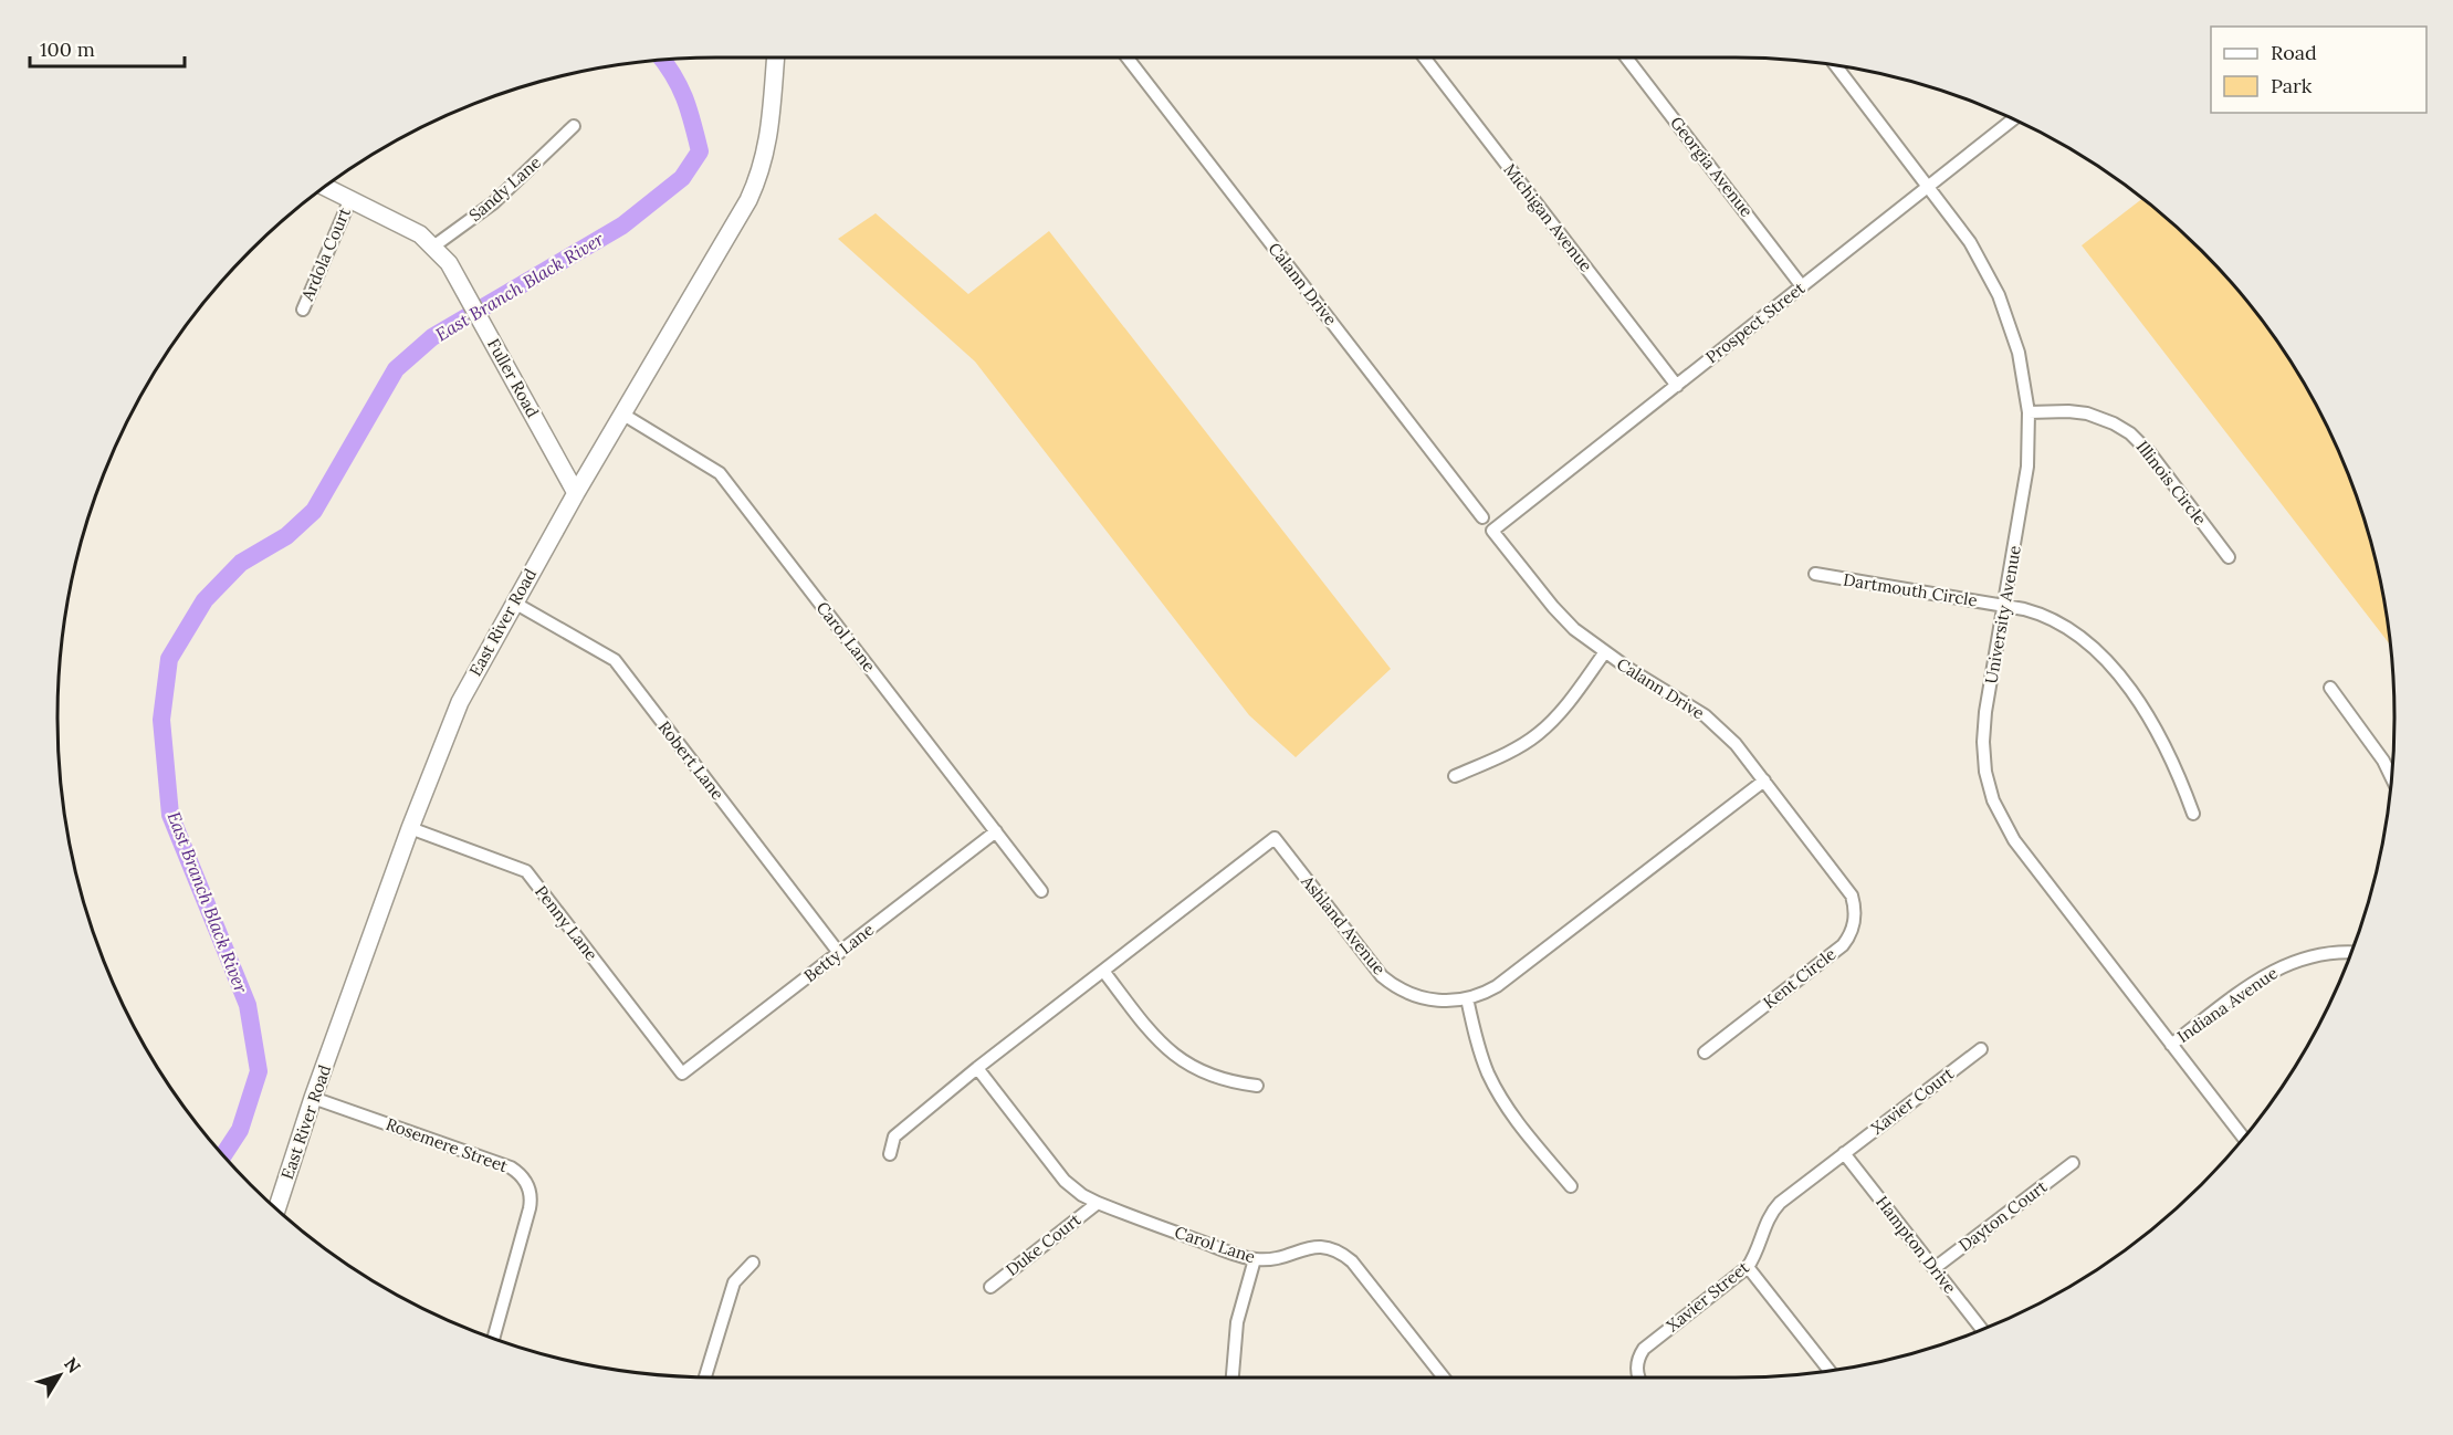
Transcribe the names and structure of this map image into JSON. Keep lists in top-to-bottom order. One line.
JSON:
{"streets":{"street":["Georgia Avenue","Sandy Lane","Michigan Avenue","Ardola Court","Calann Drive","Prospect Street","Fuller Road","Illinois Circle","Dartmouth Circle","University Avenue","East River Road","Carol Lane","Robert Lane","Penny Lane","Ashland Avenue","Betty Lane","Kent Circle","Indiana Avenue","Xavier Court","Rosemere Street","Dayton Court","Duke Court","Hampton Drive","Xavier Street"]},"crossings":[["Georgia Avenue","Prospect Street"],["Sandy Lane","Fuller Road"],["Michigan Avenue","Prospect Street"],["Ardola Court","Fuller Road"],["Calann Drive","Prospect Street"],["Calann Drive","Ashland Avenue"],["Calann Drive","Kent Circle"],["Prospect Street","University Avenue"],["Fuller Road","East River Road"],["Illinois Circle","University Avenue"],["Dartmouth Circle","University Avenue"],["University Avenue","Indiana Avenue"],["East River Road","Carol Lane"],["East River Road","Robert Lane"],["East River Road","Penny Lane"],["East River Road","Rosemere Street"],["Carol Lane","Ashland Avenue"],["Carol Lane","Betty Lane"],["Carol Lane","Duke Court"],["Robert Lane","Betty Lane"],["Penny Lane","Betty Lane"],["Xavier Court","Hampton Drive"],["Xavier Court","Xavier Street"],["Dayton Court","Hampton Drive"],["Hampton Drive","Xavier Street"]],"water":["East Branch Black River"],"legend":["Road","Park"],"scale_bar":"100 m","north":"top right"}
